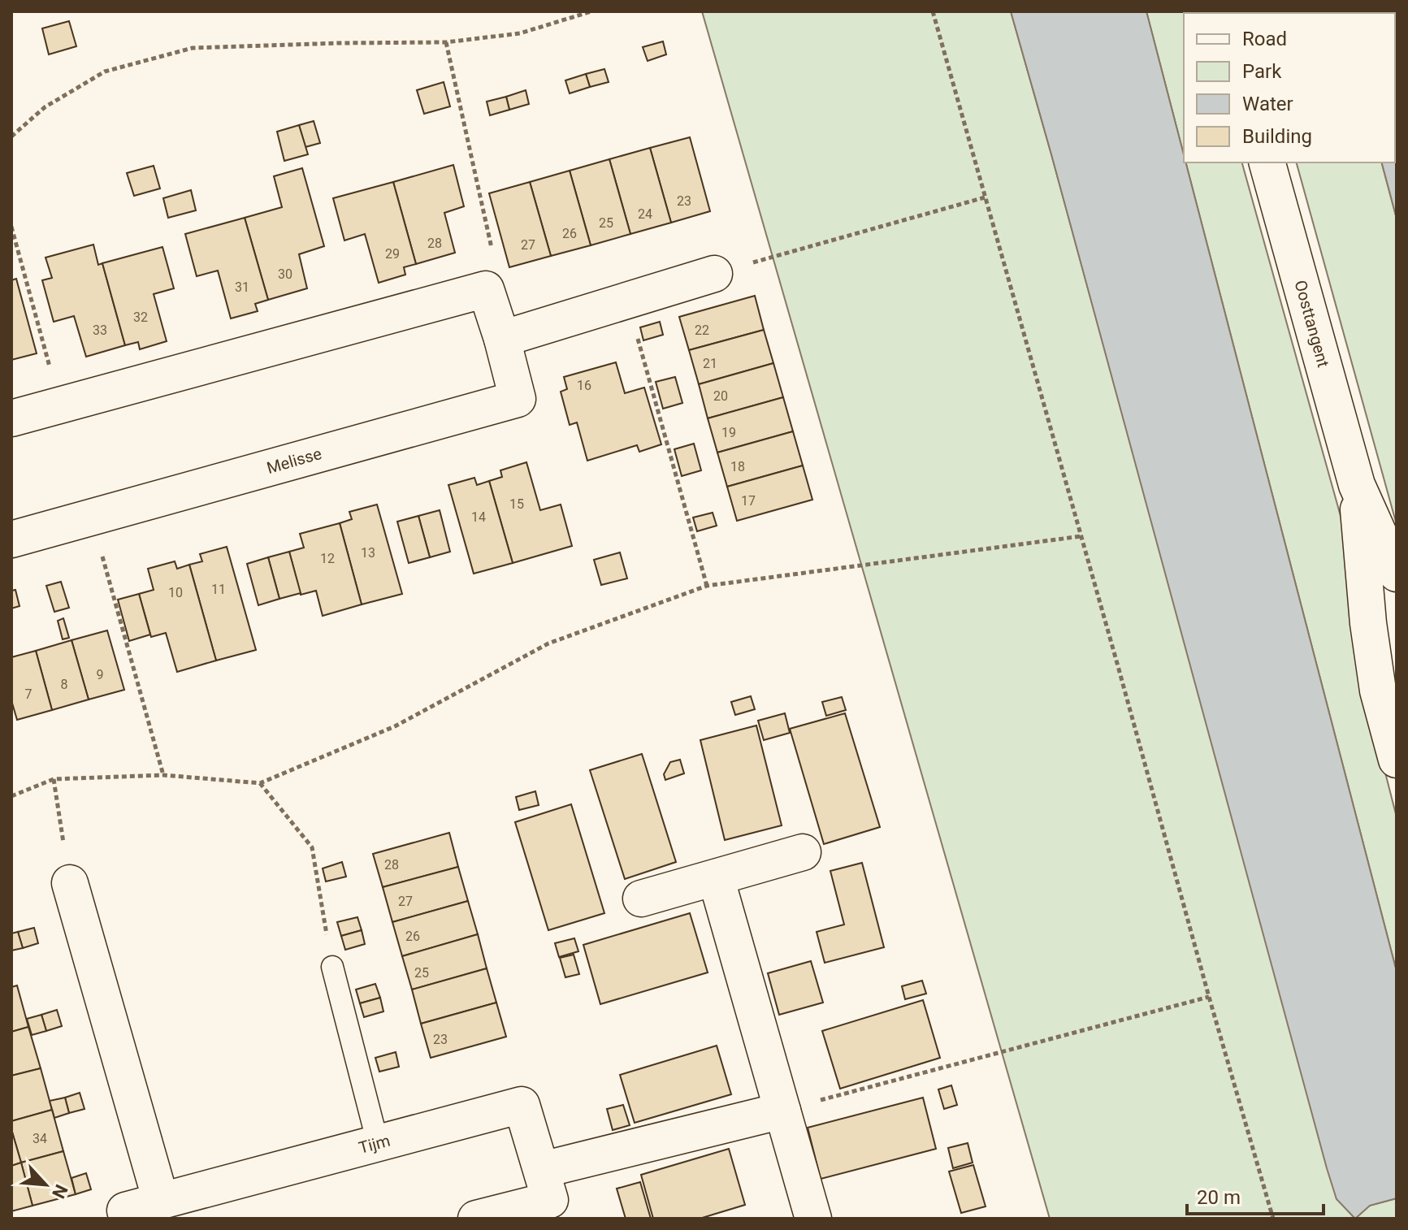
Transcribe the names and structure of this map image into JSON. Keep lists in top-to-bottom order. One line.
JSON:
{"streets":{"street":["Oosttangent","Melisse","Tijm"]},"house_numbers":["23","24","25","26","28","27","29","30","31","32","33","22","21","16","20","19","18","17","15","14","13","12","11","10","9","8","7","28","27","26","25","23","34"],"legend":["Road","Park","Water","Building"],"scale_bar":"20 m","north":"bottom right"}
